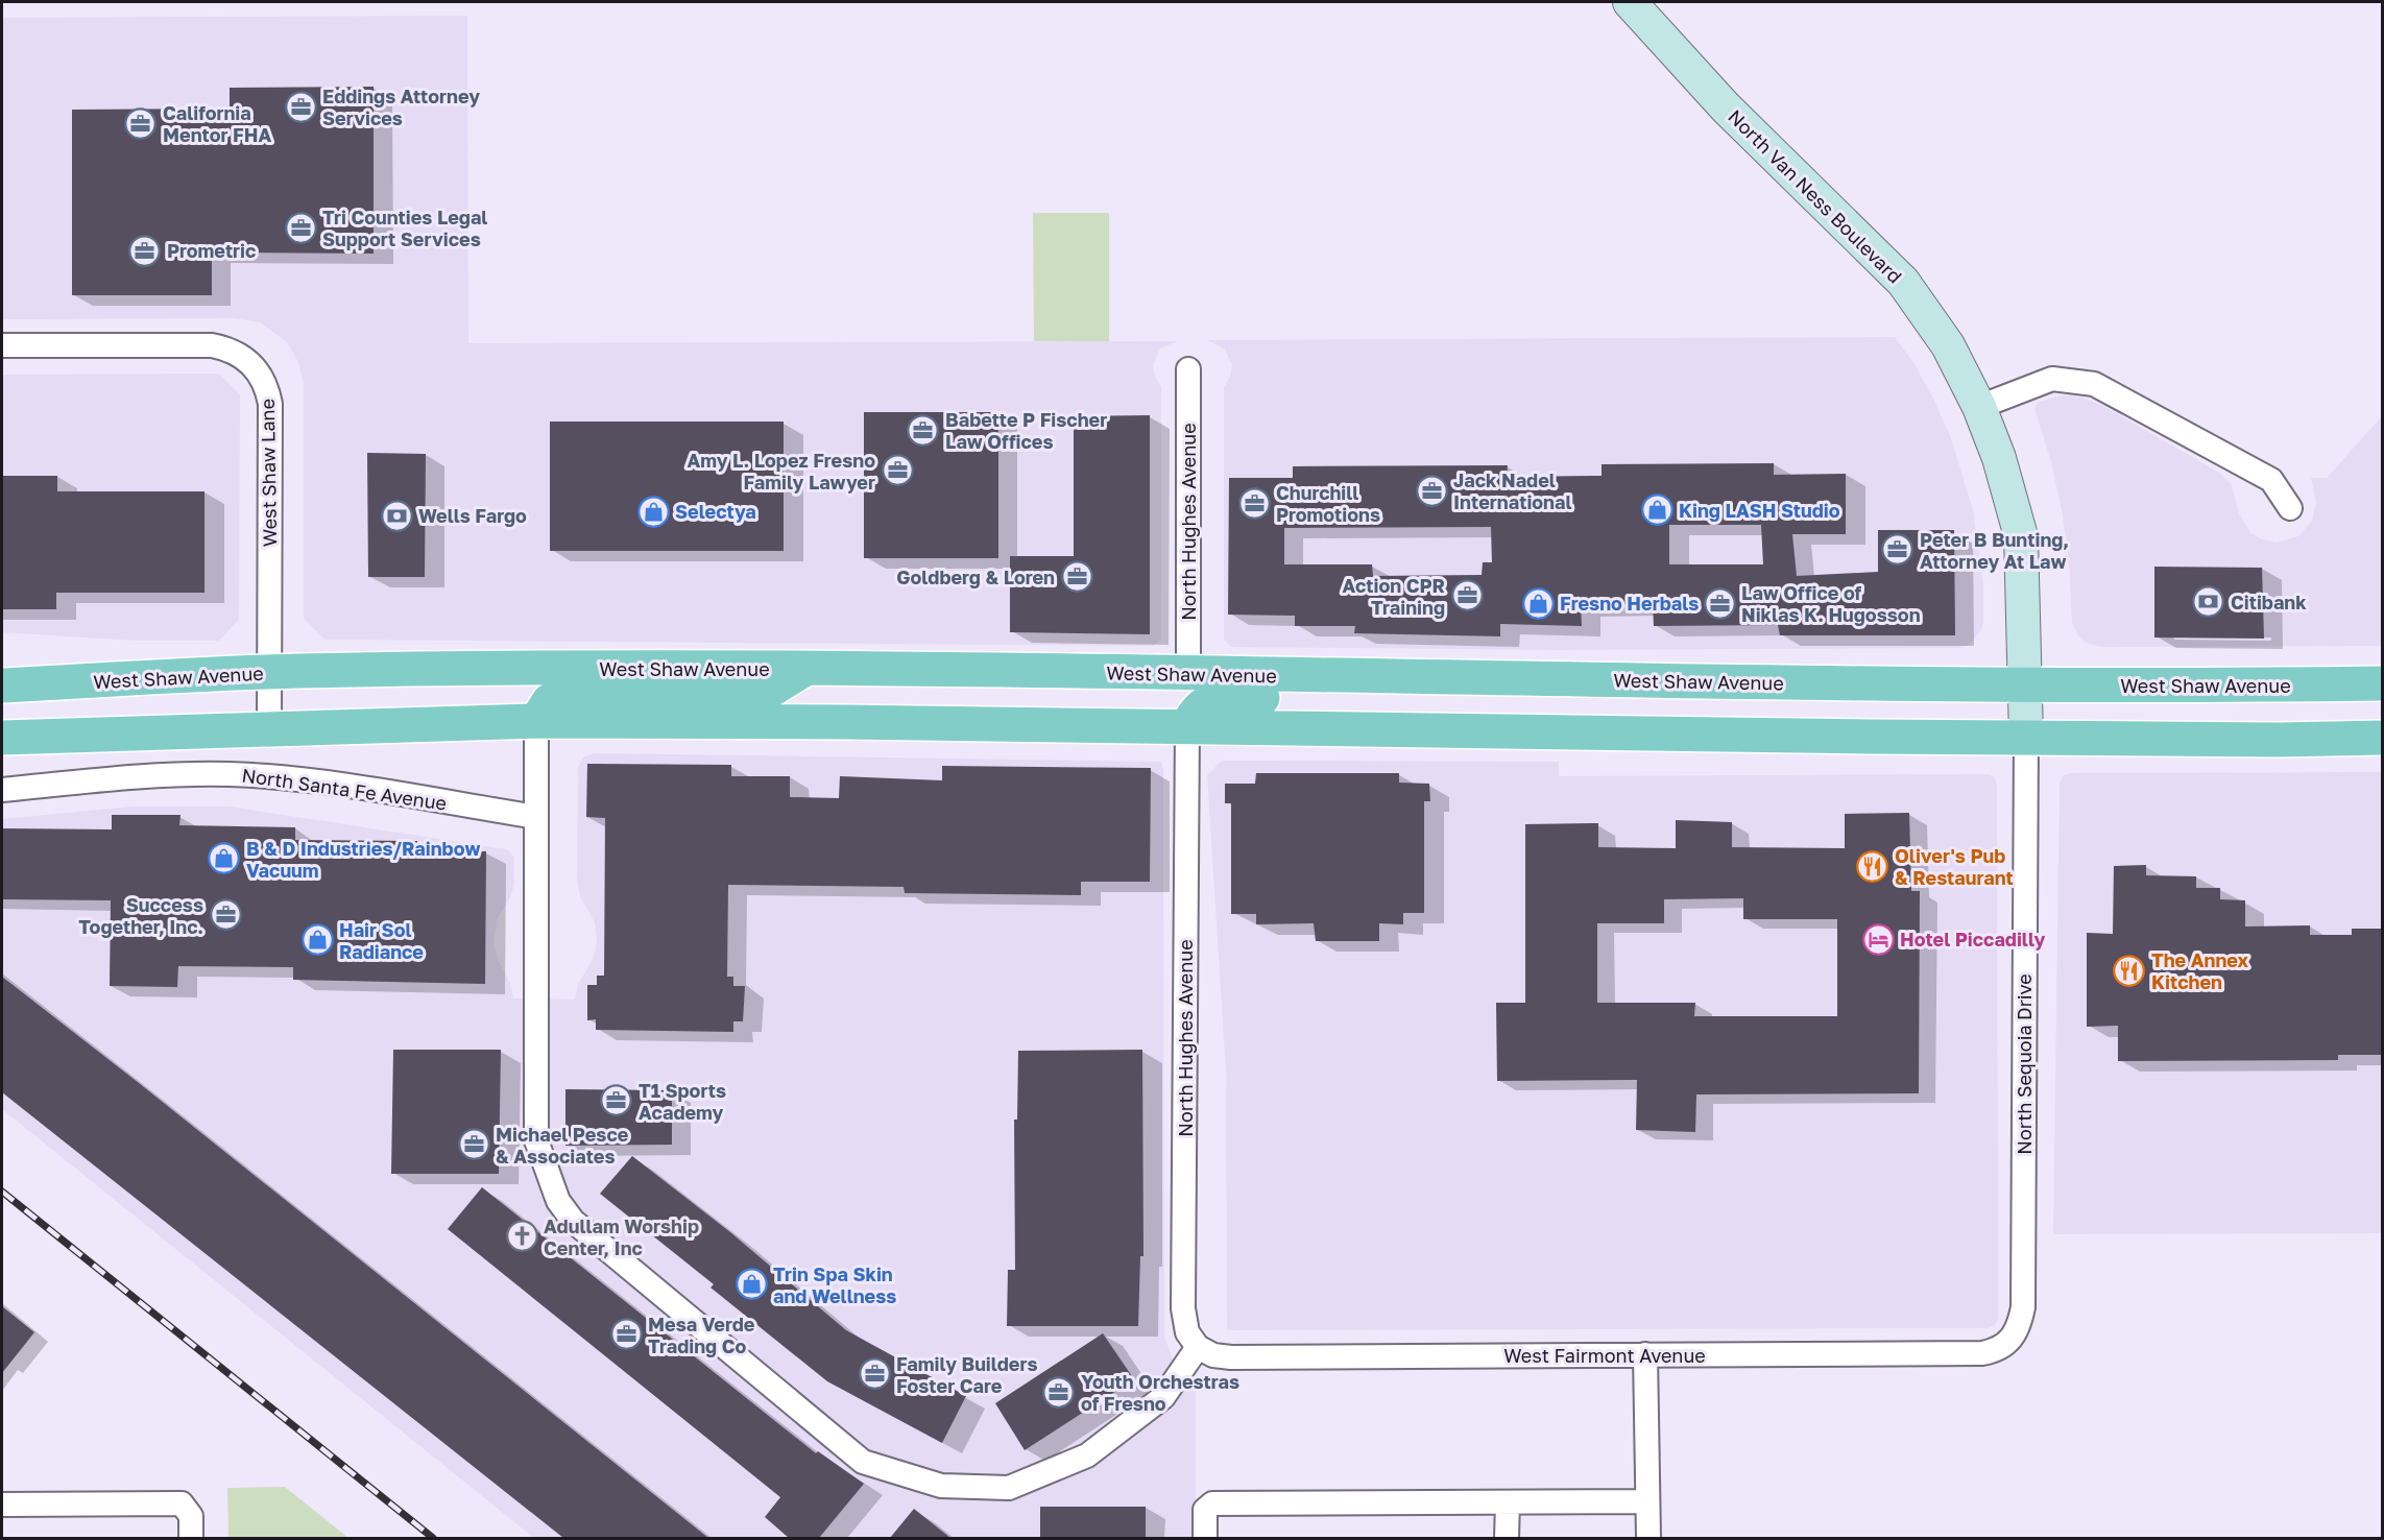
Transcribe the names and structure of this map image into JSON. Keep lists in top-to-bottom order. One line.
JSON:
{"streets":{"main road":["West Shaw Avenue"],"street":["North Van Ness Boulevard","West Shaw Lane","North Hughes Avenue","North Santa Fe Avenue","North Sequoia Drive","West Fairmont Avenue"]},"crossings":[["North Van Ness Boulevard","West Shaw Avenue"],["North Van Ness Boulevard","North Sequoia Drive"],["West Shaw Lane","West Shaw Avenue"],["North Hughes Avenue","West Shaw Avenue"],["North Hughes Avenue","West Fairmont Avenue"],["West Shaw Avenue","North Sequoia Drive"],["North Sequoia Drive","West Fairmont Avenue"]],"places":{"office":["Eddings Attorney Services","California Mentor FHA","Tri Counties Legal Support Services","Prometric","Babette P Fischer Law Offices","Amy L. Lopez Fresno Family Lawyer","Jack Nadel International","Churchill Promotions","Peter B Bunting, Attorney At Law","Goldberg & Loren","Action CPR Training","Law Office of Niklas K. Hugosson","Success Together, Inc.","T1 Sports Academy","Michael Pesce & Associates","Mesa Verde Trading Co","Family Builders Foster Care","Youth Orchestras of Fresno"],"shop":["King LASH Studio","Selectya","Fresno Herbals","B & D Industries/Rainbow Vacuum","Hair Sol Radiance","Trin Spa Skin and Wellness"],"bank":["Wells Fargo","Citibank"],"restaurant":["Oliver's Pub & Restaurant","The Annex Kitchen"],"hotel":["Hotel Piccadilly"],"church":["Adullam Worship Center, Inc"]}}
